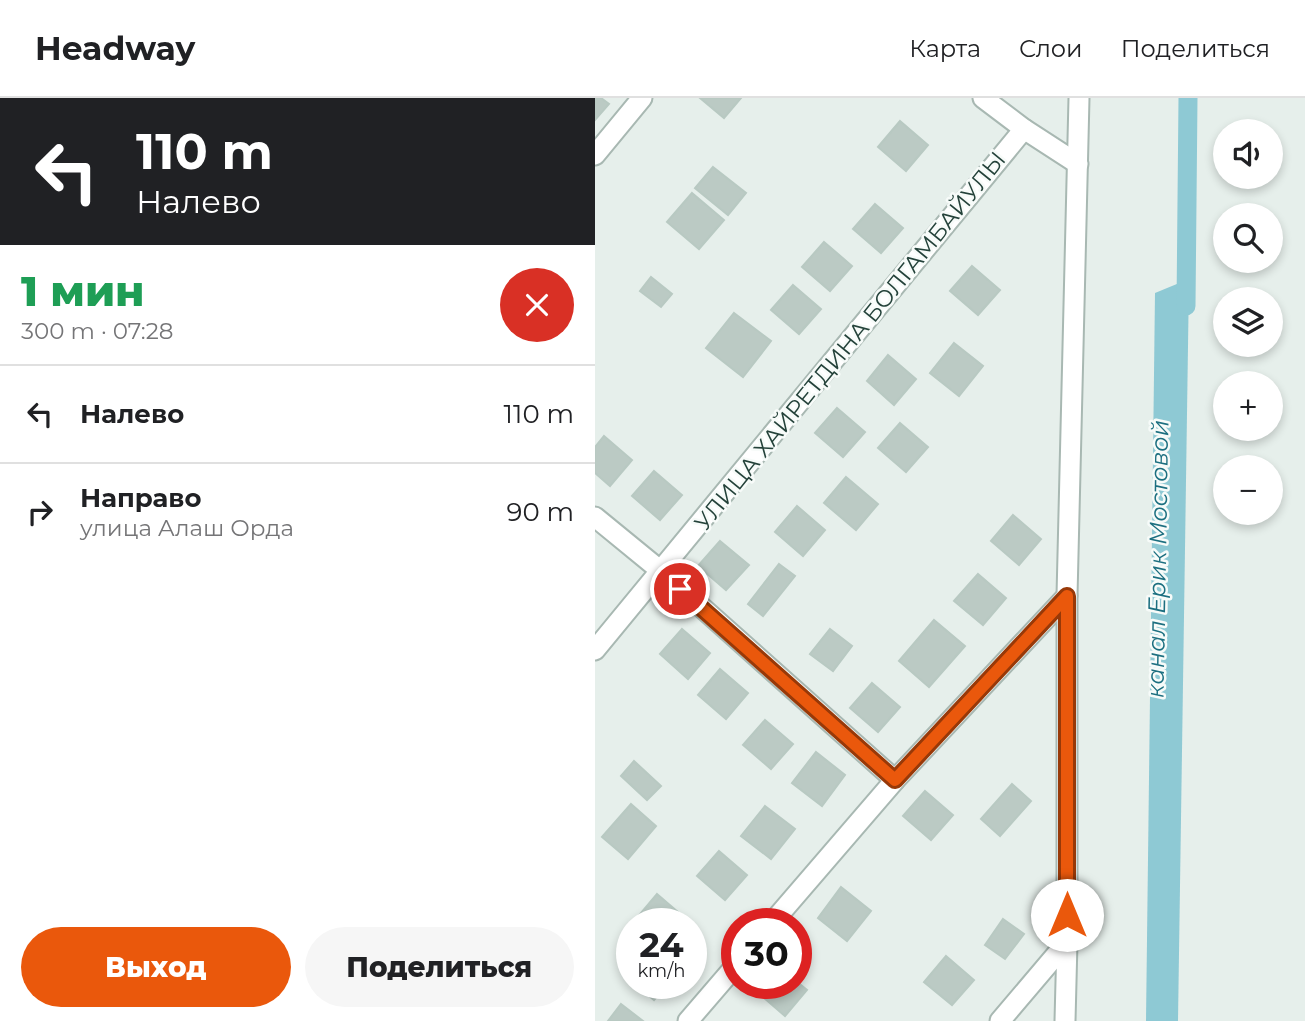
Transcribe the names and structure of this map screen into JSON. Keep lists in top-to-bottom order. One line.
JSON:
{"streets":{"street":["УЛИЦА ХАЙРЕТДИНА БОЛГАМБАЙУЛЫ"]},"water":["канал Ерик Мостовой"],"page":{"header":"Headway","nav":["Карта","Слои","Поделиться"],"turn":["110 m","Налево"],"map_buttons":["+","−"],"heading":["1 мин","300 m · 07:28"],"list":[{"name":"Налево","value":"110 m"},{"name":"Направо","note":"улица Алаш Орда","value":"90 m"}],"speed":"24 km/h","limit":"30","buttons":["Выход","Поделиться"]}}
